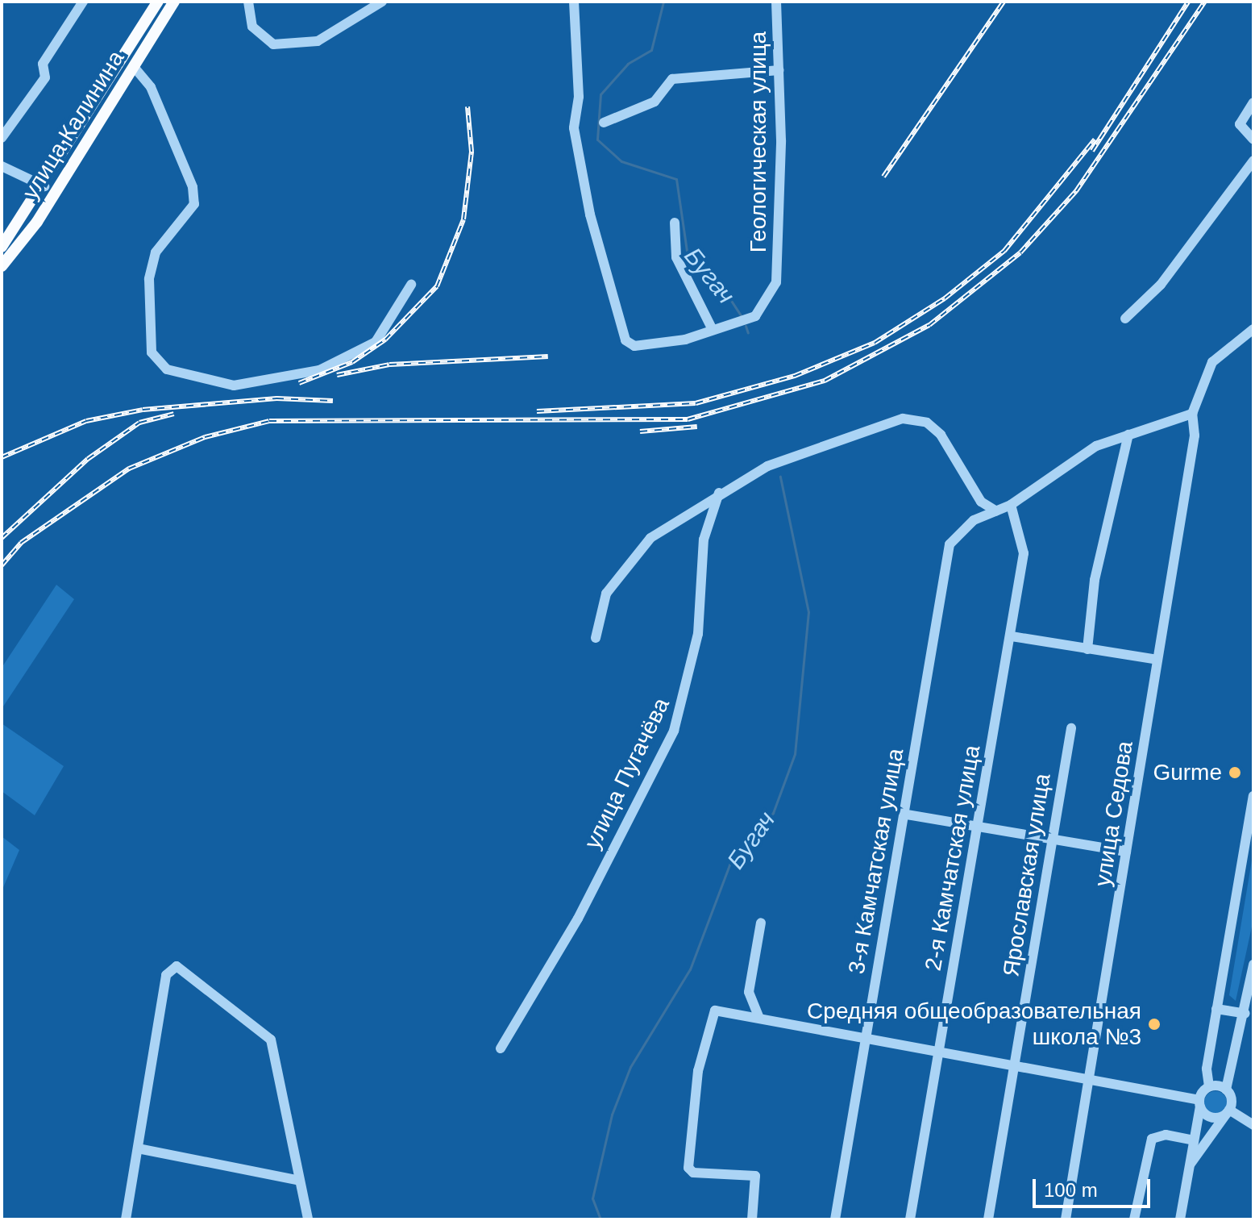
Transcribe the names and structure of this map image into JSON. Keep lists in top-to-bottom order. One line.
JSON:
{"streets":{"main road":["улица Калинина"],"street":["Геологическая улица","улица Пугачёва","улица Седова","2-я Камчатская улица","3-я Камчатская улица","Ярославская улица"]},"water":["Бугач"],"places":["Gurme","Средняя общеобразовательная школа №3"],"scale_bar":"100 m"}
